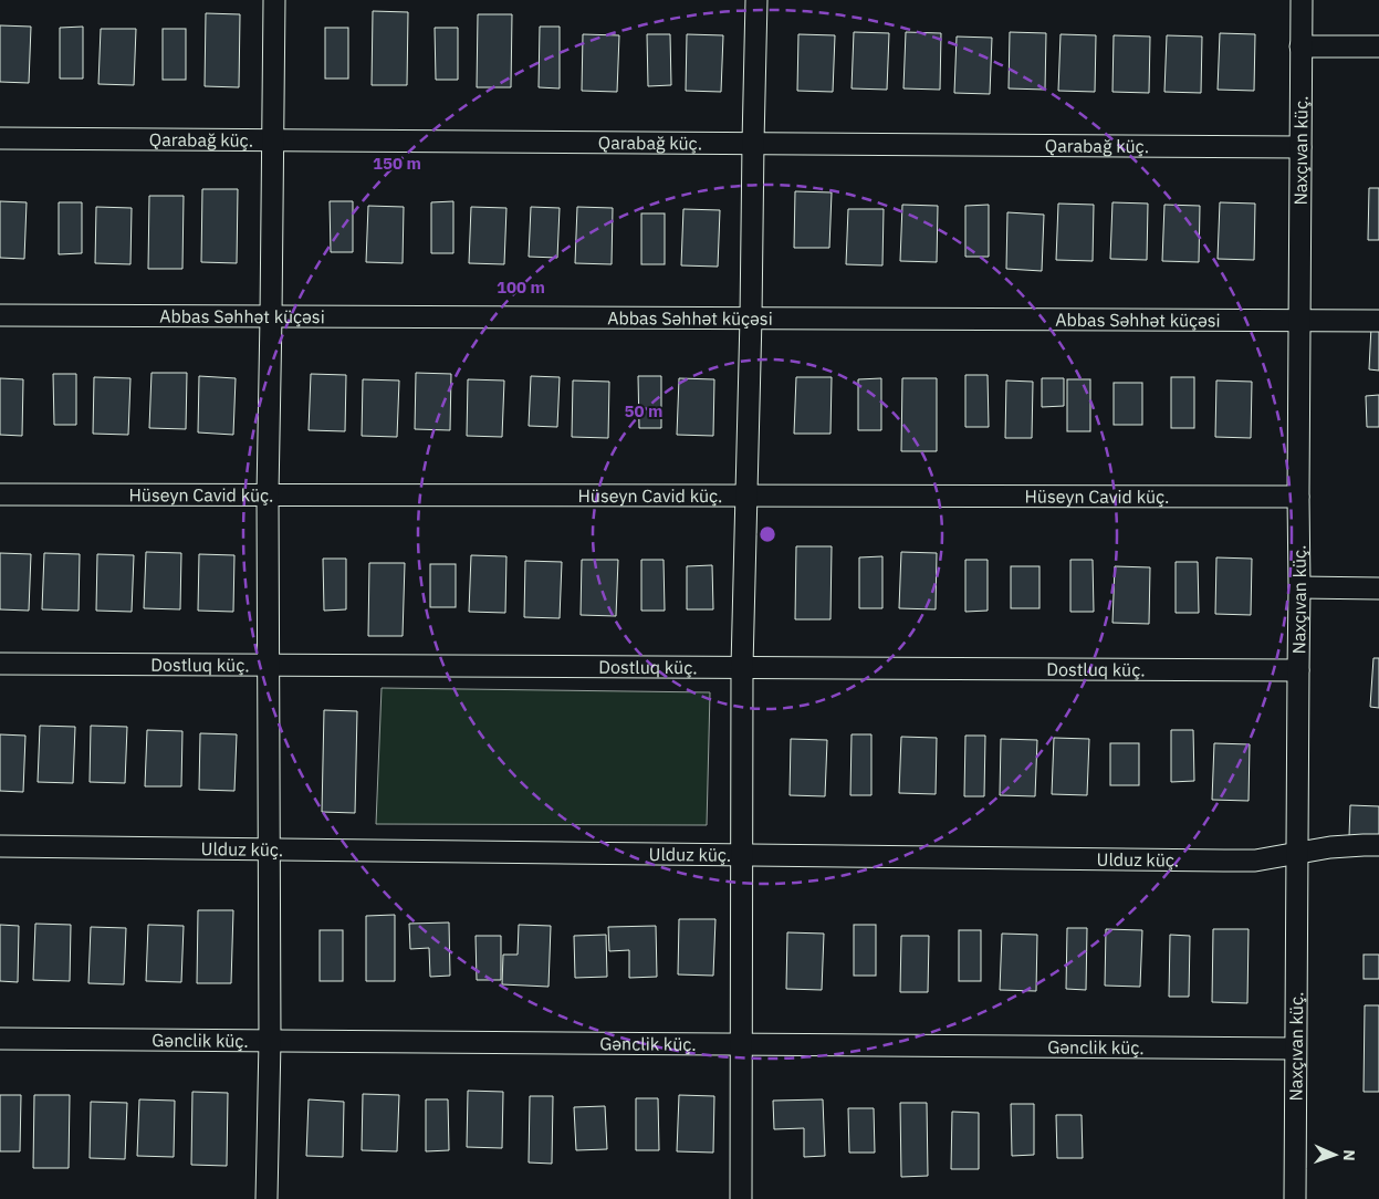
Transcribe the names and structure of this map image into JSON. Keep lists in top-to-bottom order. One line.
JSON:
{"streets":{"street":["Qarabağ küç.","Naxçıvan küç.","Abbas Səhhət küçəsi","Hüseyn Cavid küç.","Dostluq küç.","Ulduz küç.","Gənclik küç."]},"crossings":[["Qarabağ küç.","Naxçıvan küç."],["Naxçıvan küç.","Abbas Səhhət küçəsi"],["Naxçıvan küç.","Hüseyn Cavid küç."],["Naxçıvan küç.","Dostluq küç."],["Naxçıvan küç.","Ulduz küç."],["Naxçıvan küç.","Gənclik küç."]],"north":"right","rings":["150 m","100 m","50 m"]}
